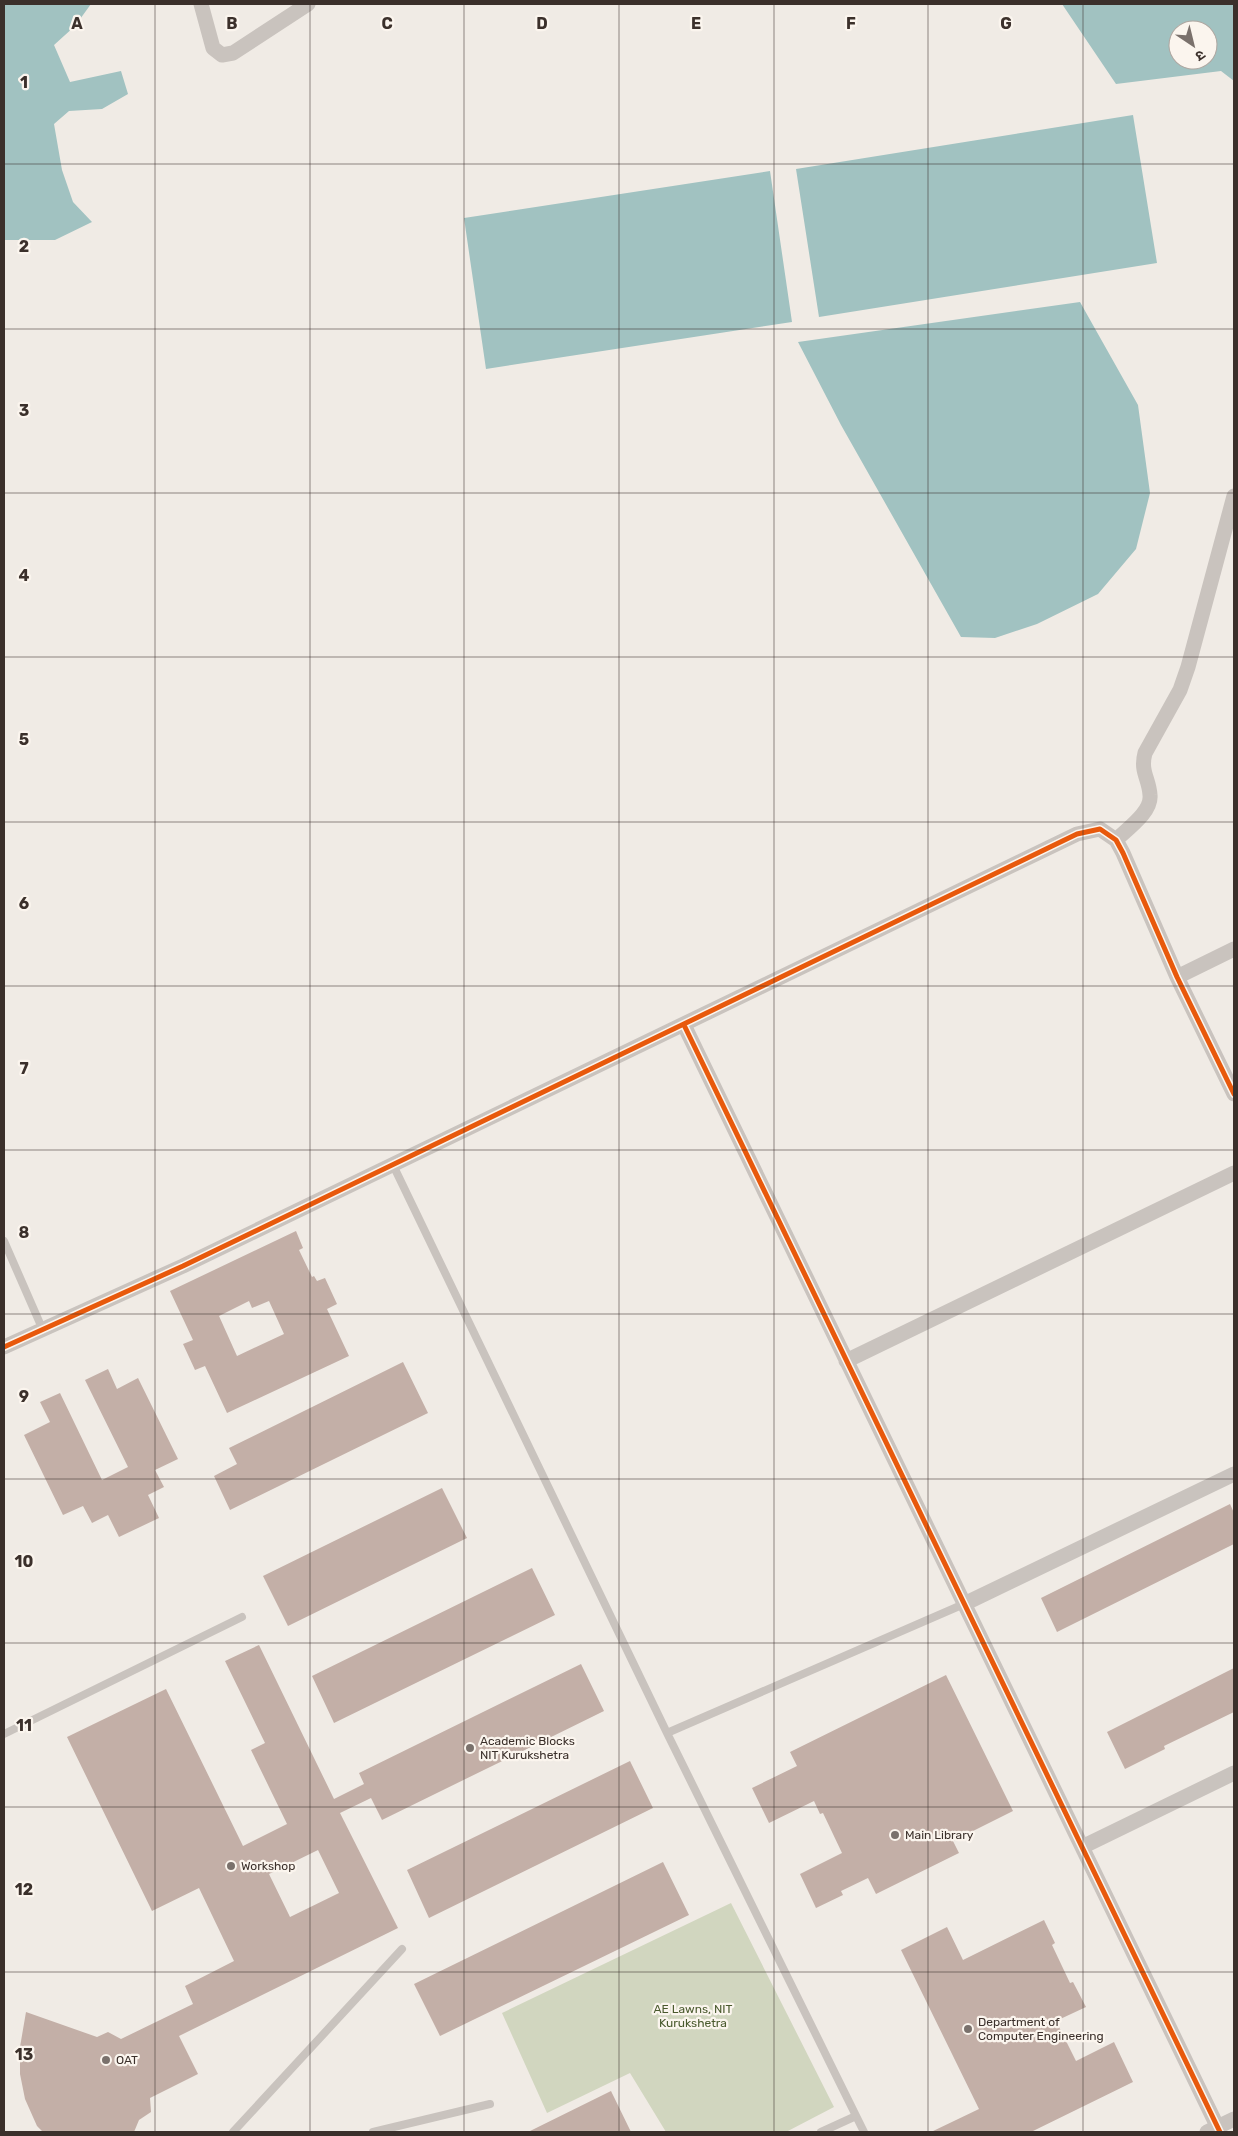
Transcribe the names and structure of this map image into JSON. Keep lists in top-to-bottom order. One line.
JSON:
{"parks":["AE Lawns, NIT Kurukshetra"],"places":["Academic Blocks NIT Kurukshetra","Main Library","Workshop","Department of Computer Engineering","OAT"],"north":"bottom right","grid":{"columns":["A","B","C","D","E","F","G"],"rows":["1","2","3","4","5","6","7","8","9","10","11","12","13"]}}
